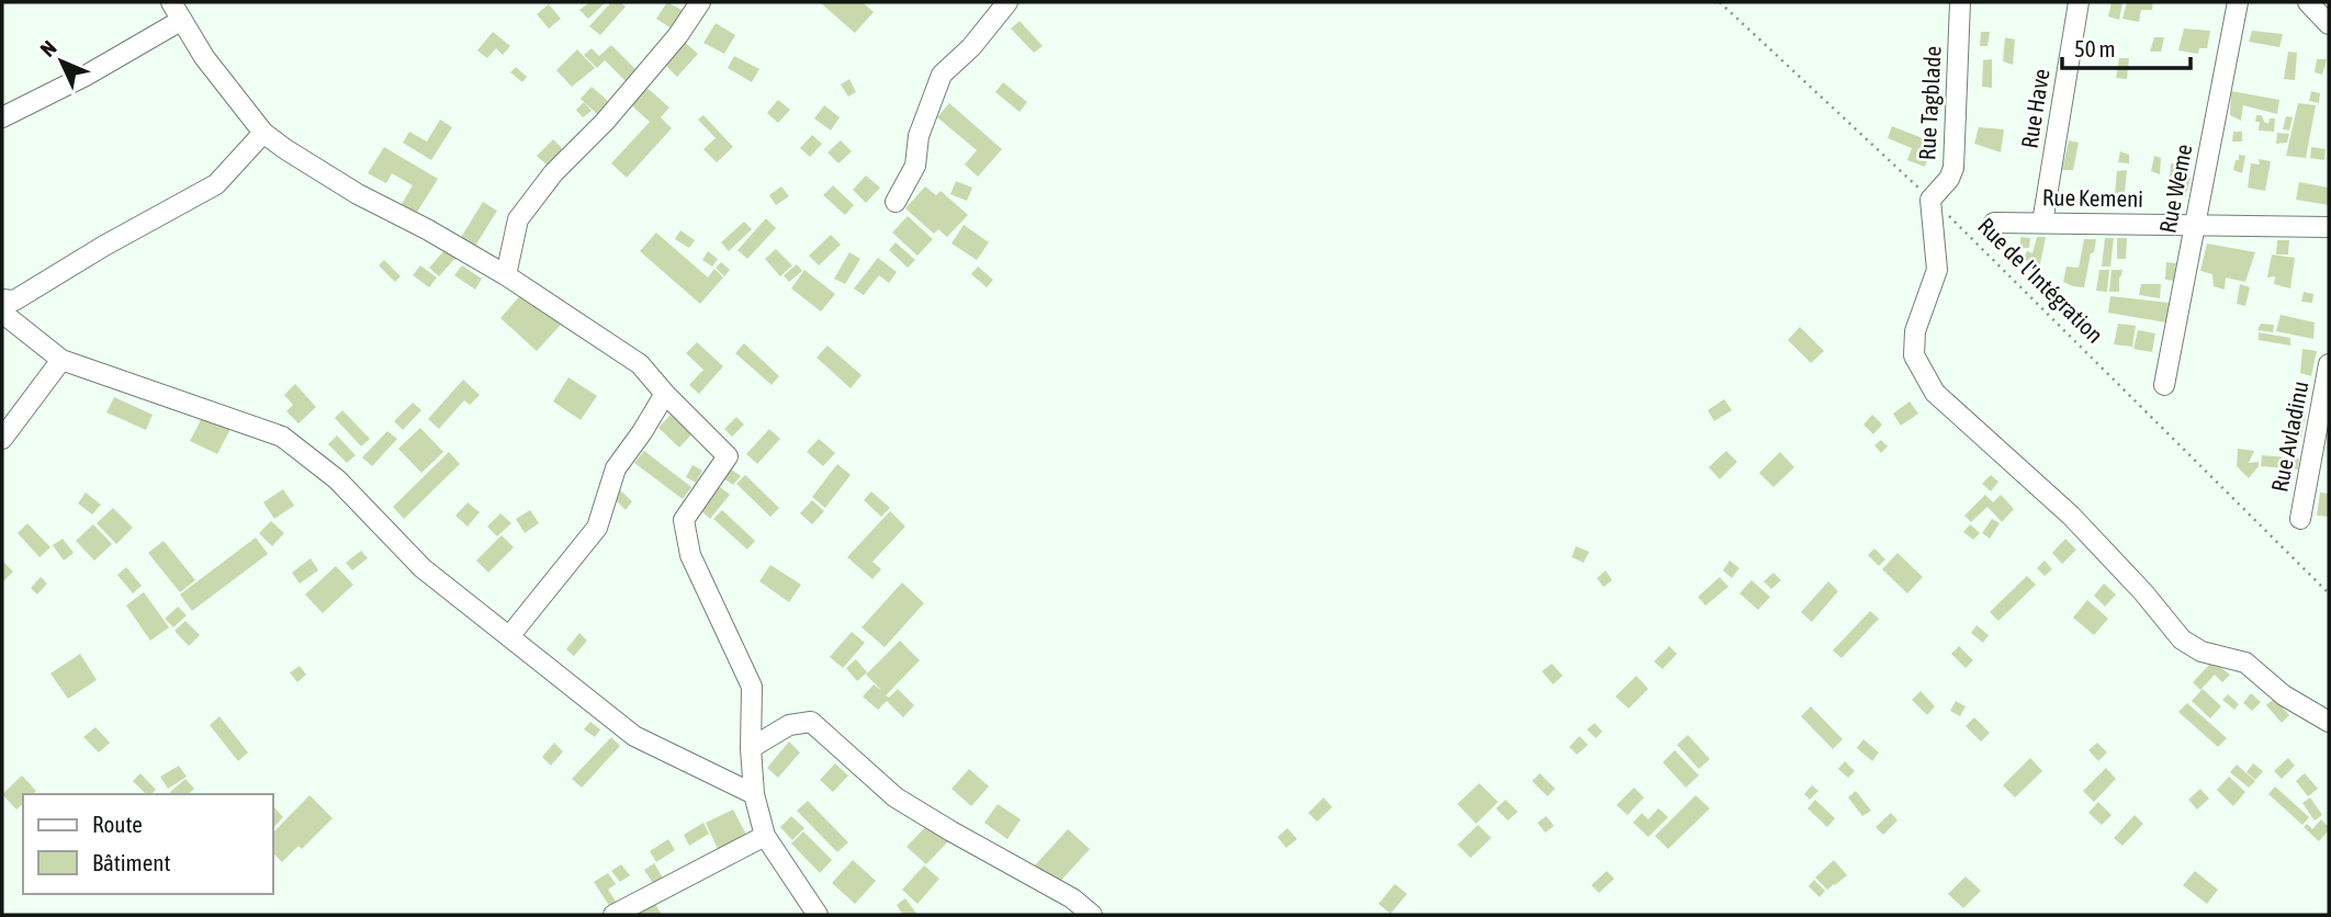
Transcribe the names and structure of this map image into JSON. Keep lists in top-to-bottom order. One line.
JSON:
{"streets":{"street":["Rue Tagblade","Rue Have","Rue Weme","Rue Kemeni","Rue Avladinu"],"path":["Rue de l'Intégration"]},"crossings":[["Rue Tagblade","Rue de l'Intégration"],["Rue Have","Rue Kemeni"],["Rue Weme","Rue Kemeni"]],"legend":["Route","Bâtiment"],"scale_bar":"50 m","north":"top left"}
